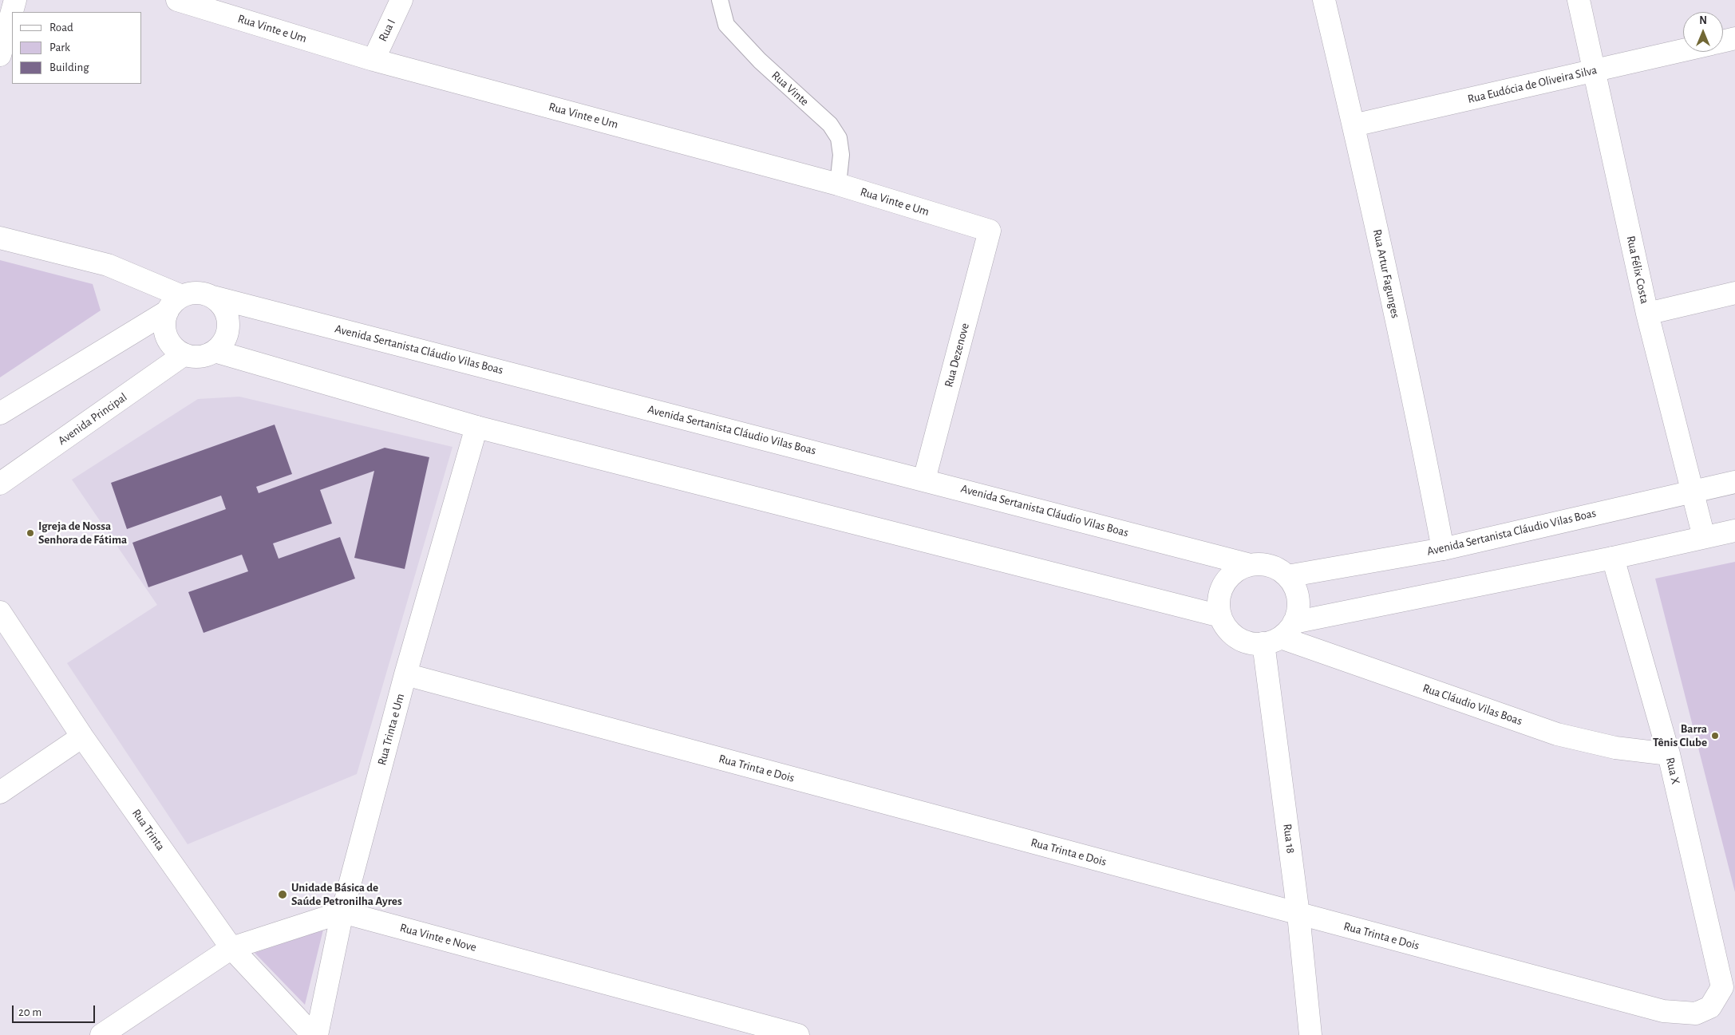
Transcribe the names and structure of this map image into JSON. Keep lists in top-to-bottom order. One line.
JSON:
{"streets":{"street":["Rua Vinte e Um","Rua I","Rua Eudócia de Oliveira Silva","Rua Félix Costa","Rua Artur Fagunges","Avenida Sertanista Cláudio Vilas Boas","Rua Dezenove","Avenida Principal","Rua Cláudio Vilas Boas","Rua Trinta e Um","Rua Trinta e Dois","Rua X","Rua Trinta","Rua 18","Rua Vinte e Nove"],"lane":["Rua Vinte"]},"crossings":[["Rua Vinte e Um","Rua I"],["Rua Vinte e Um","Rua Vinte"],["Rua Vinte e Um","Rua Dezenove"],["Rua Eudócia de Oliveira Silva","Rua Félix Costa"],["Rua Eudócia de Oliveira Silva","Rua Artur Fagunges"],["Rua Félix Costa","Avenida Sertanista Cláudio Vilas Boas"],["Rua Artur Fagunges","Avenida Sertanista Cláudio Vilas Boas"],["Avenida Sertanista Cláudio Vilas Boas","Rua Dezenove"],["Avenida Sertanista Cláudio Vilas Boas","Avenida Principal"],["Avenida Sertanista Cláudio Vilas Boas","Rua Cláudio Vilas Boas"],["Avenida Sertanista Cláudio Vilas Boas","Rua 18"],["Rua Cláudio Vilas Boas","Rua X"],["Rua Cláudio Vilas Boas","Rua 18"],["Rua Trinta e Um","Rua Trinta e Dois"],["Rua Trinta e Um","Rua Vinte e Nove"],["Rua Trinta e Dois","Rua X"],["Rua Trinta e Dois","Rua 18"]],"places":["Igreja de Nossa Senhora de Fátima","Barra Tênis Clube","Unidade Básica de Saúde Petronilha Ayres"],"legend":["Road","Park","Building"],"scale_bar":"20 m","north":"top"}
